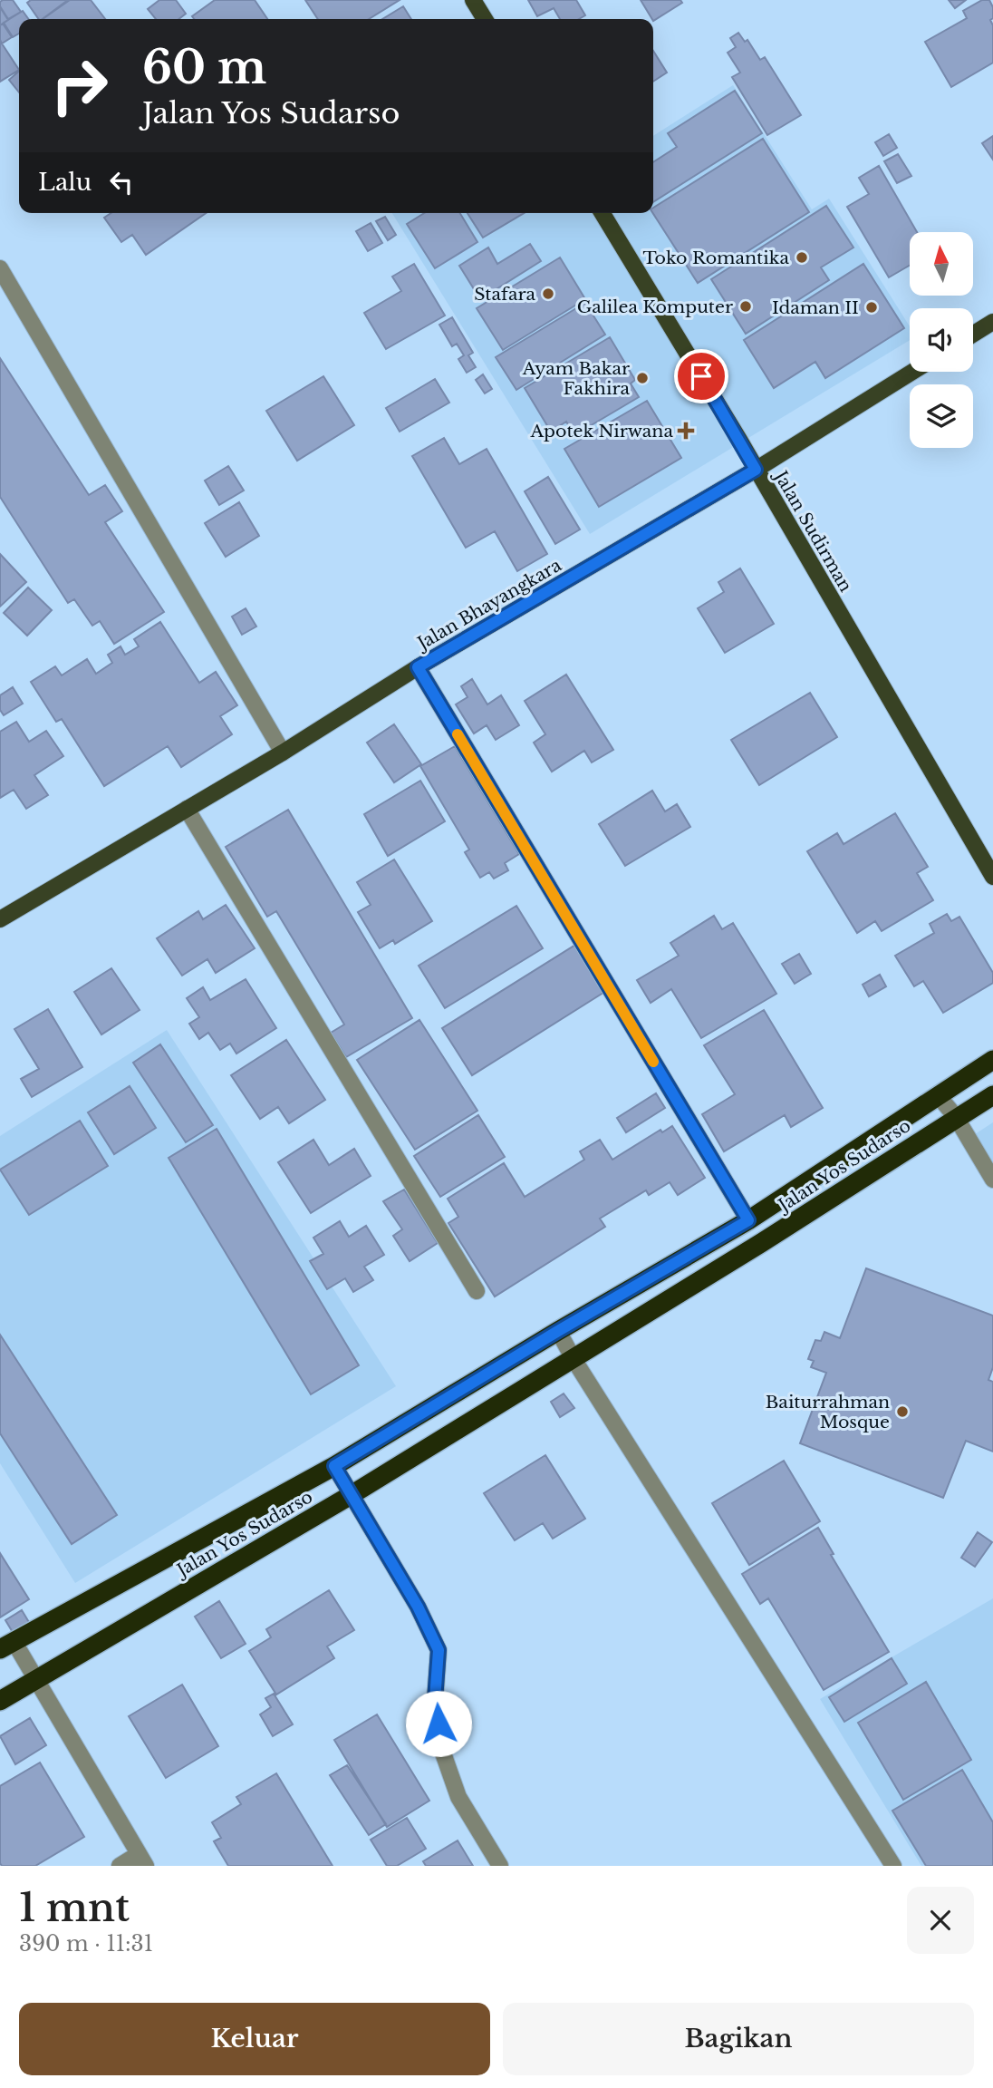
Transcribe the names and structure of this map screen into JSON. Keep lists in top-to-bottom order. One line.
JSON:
{"streets":{"highway":["Jalan Yos Sudarso"],"main road":["Jalan Sudirman","Jalan Bhayangkara"]},"crossings":[["Jalan Sudirman","Jalan Bhayangkara"]],"places":{"other":["Toko Romantika","Stafara","Galilea Komputer","Idaman II","Ayam Bakar Fakhira","Baiturrahman Mosque"],"health":["Apotek Nirwana"]},"north":"top","page":{"turn":["60 m","Jalan Yos Sudarso"],"then":"Lalu","heading":["1 mnt","390 m · 11:31"],"buttons":["Keluar","Bagikan"]}}
